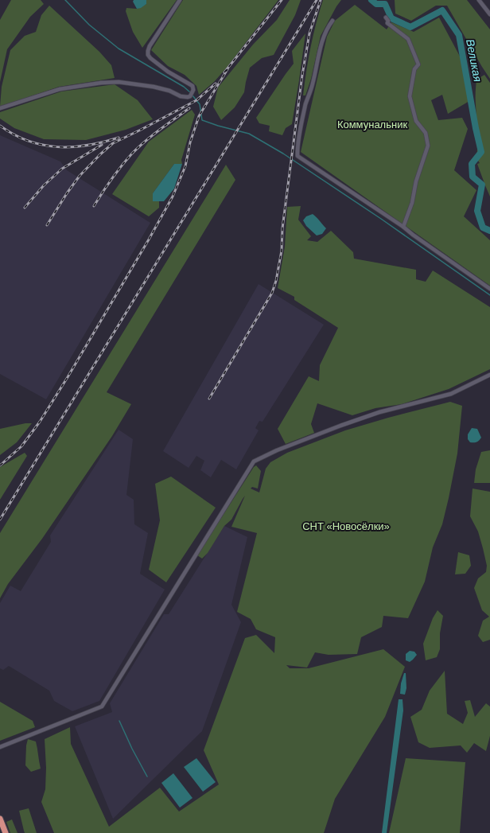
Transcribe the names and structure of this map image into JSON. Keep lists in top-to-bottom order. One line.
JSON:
{"water":["Великая"],"parks":["Коммунальник","СНТ «Новосёлки»"]}
